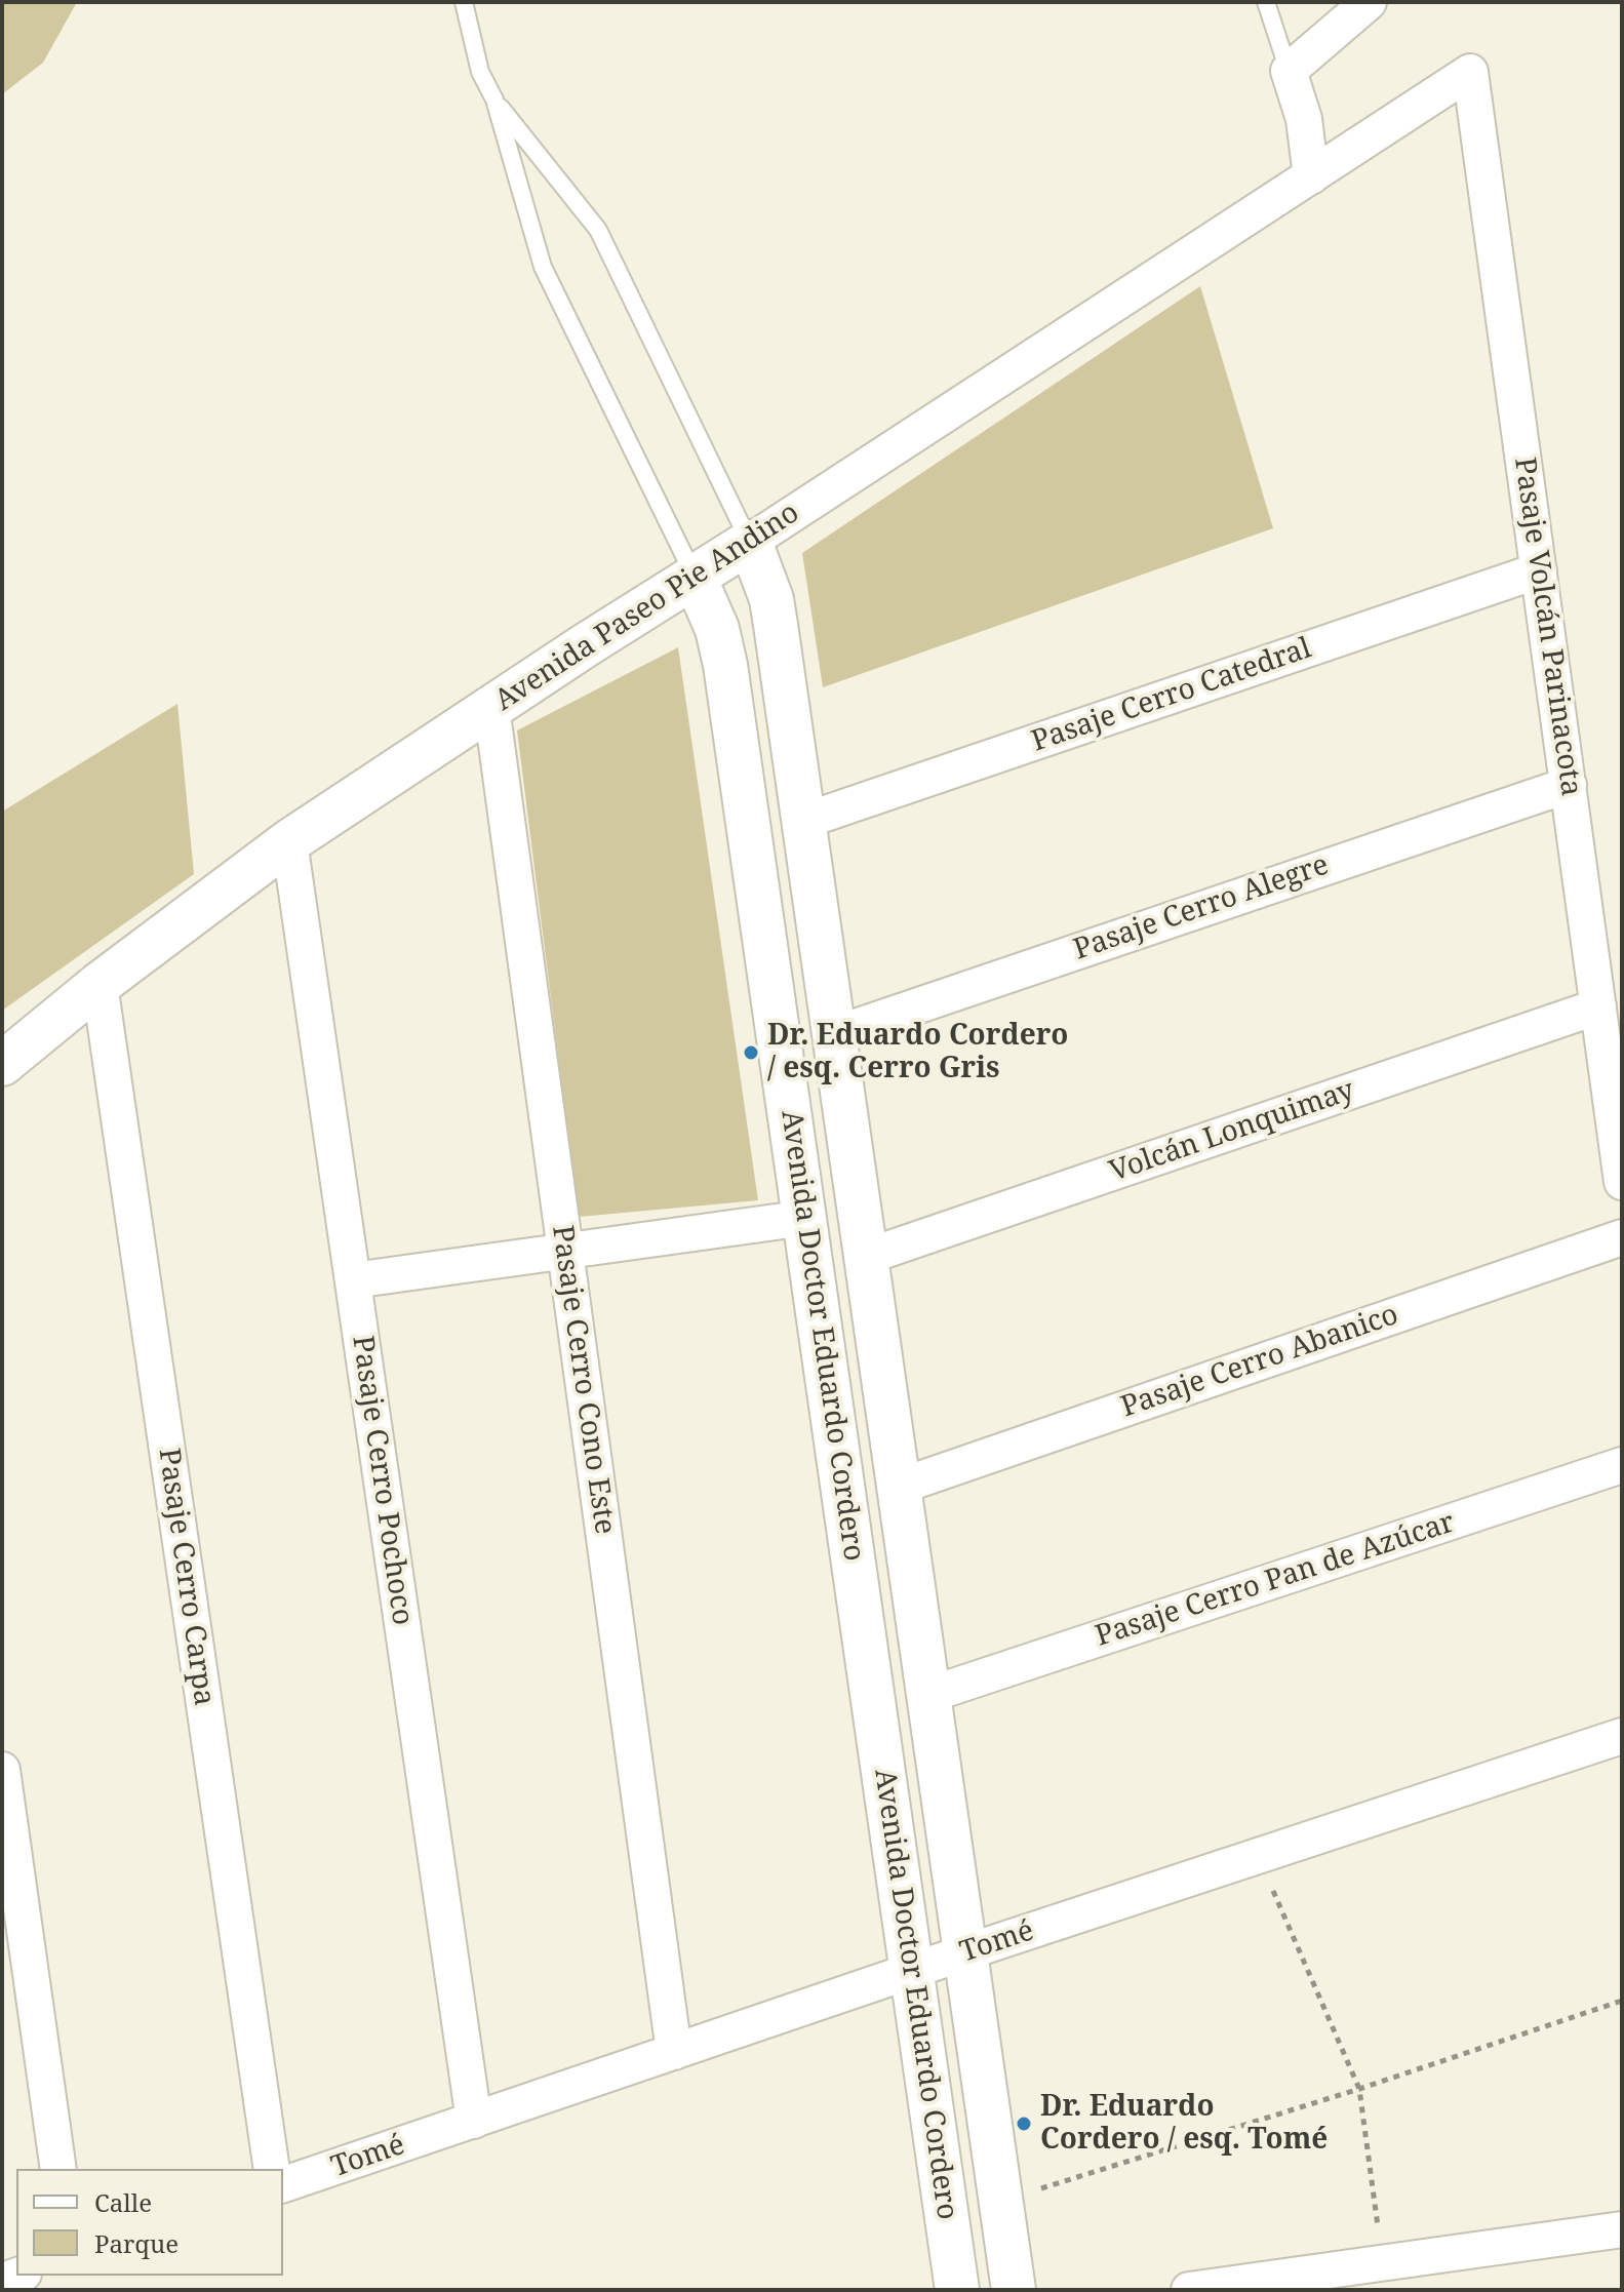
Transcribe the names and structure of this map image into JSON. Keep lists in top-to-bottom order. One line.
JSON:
{"streets":{"street":["Avenida Paseo Pie Andino","Pasaje Volcán Parinacota","Pasaje Cerro Catedral","Pasaje Cerro Alegre","Volcán Lonquimay","Avenida Doctor Eduardo Cordero","Pasaje Cerro Abanico","Pasaje Cerro Cono Este","Pasaje Cerro Pochoco","Pasaje Cerro Carpa","Pasaje Cerro Pan de Azúcar","Tomé"]},"crossings":[["Avenida Paseo Pie Andino","Pasaje Volcán Parinacota"],["Avenida Paseo Pie Andino","Avenida Doctor Eduardo Cordero"],["Avenida Paseo Pie Andino","Pasaje Cerro Cono Este"],["Avenida Paseo Pie Andino","Pasaje Cerro Pochoco"],["Avenida Paseo Pie Andino","Pasaje Cerro Carpa"],["Pasaje Volcán Parinacota","Pasaje Cerro Catedral"],["Pasaje Volcán Parinacota","Pasaje Cerro Alegre"],["Pasaje Volcán Parinacota","Volcán Lonquimay"],["Pasaje Cerro Catedral","Avenida Doctor Eduardo Cordero"],["Pasaje Cerro Alegre","Avenida Doctor Eduardo Cordero"],["Volcán Lonquimay","Avenida Doctor Eduardo Cordero"],["Avenida Doctor Eduardo Cordero","Pasaje Cerro Abanico"],["Avenida Doctor Eduardo Cordero","Pasaje Cerro Pan de Azúcar"],["Avenida Doctor Eduardo Cordero","Tomé"],["Pasaje Cerro Cono Este","Tomé"],["Pasaje Cerro Pochoco","Tomé"]],"places":["Dr. Eduardo Cordero / esq. Cerro Gris","Dr. Eduardo Cordero / esq. Tomé"],"legend":["Calle","Parque"]}
